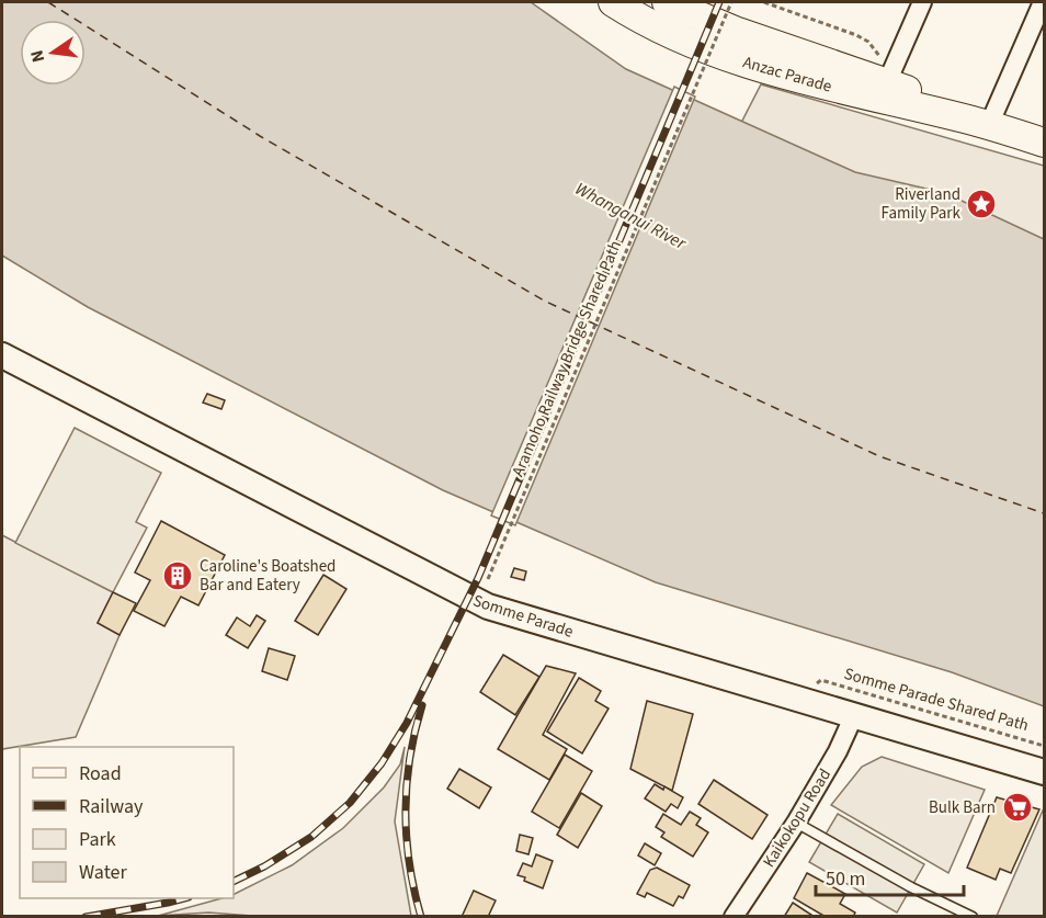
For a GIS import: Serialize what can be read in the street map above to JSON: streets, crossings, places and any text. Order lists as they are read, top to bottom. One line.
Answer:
{"streets":{"main road":["Anzac Parade","Somme Parade"],"street":["Kaikokopu Road"],"path":["Aramoho Railway Bridge Shared Path","Somme Parade Shared Path"]},"crossings":[["Somme Parade","Kaikokopu Road"]],"water":["Whanganui River"],"places":{"place":["Riverland Family Park"],"building":["Caroline's Boatshed Bar and Eatery"],"supermarket":["Bulk Barn"]},"legend":["Road","Railway","Park","Water"],"scale_bar":"50 m","north":"left"}
